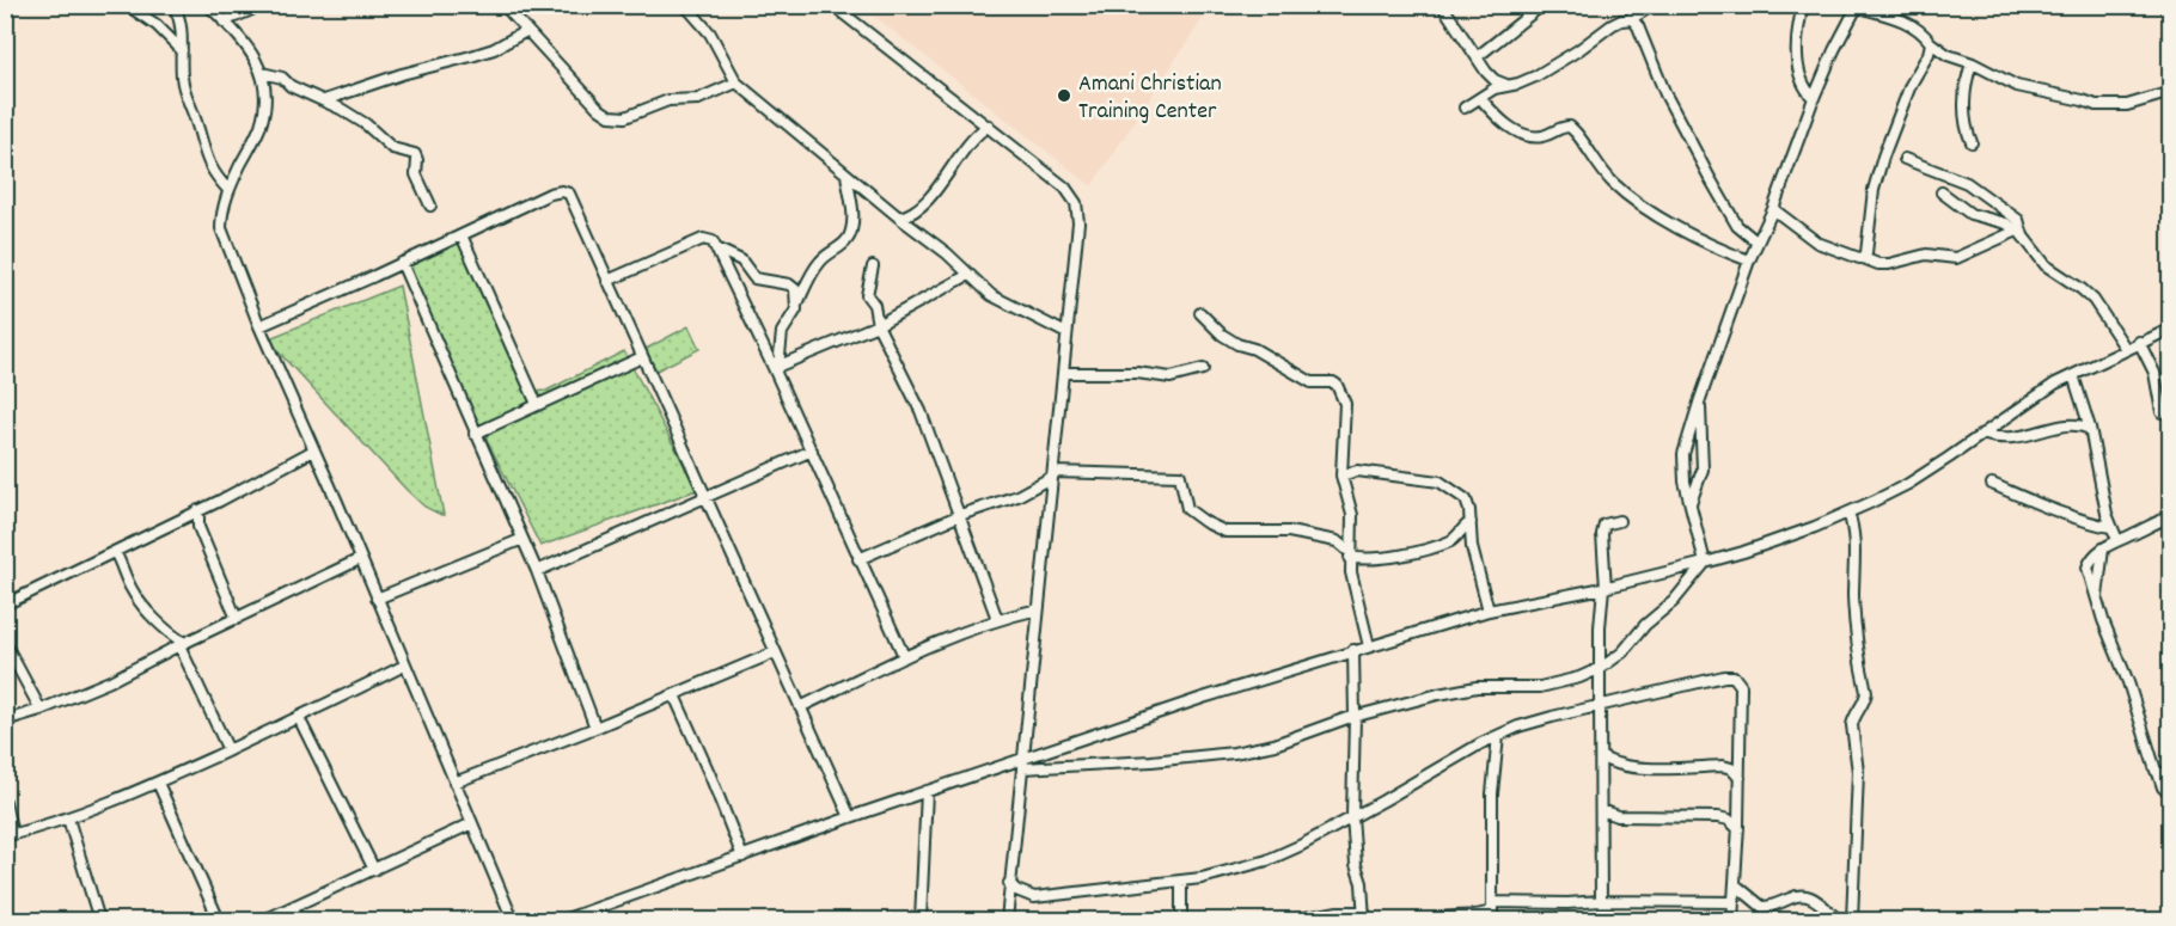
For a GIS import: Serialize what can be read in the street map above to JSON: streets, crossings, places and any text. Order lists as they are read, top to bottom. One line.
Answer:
{"places":["Amani Christian Training Center"]}
